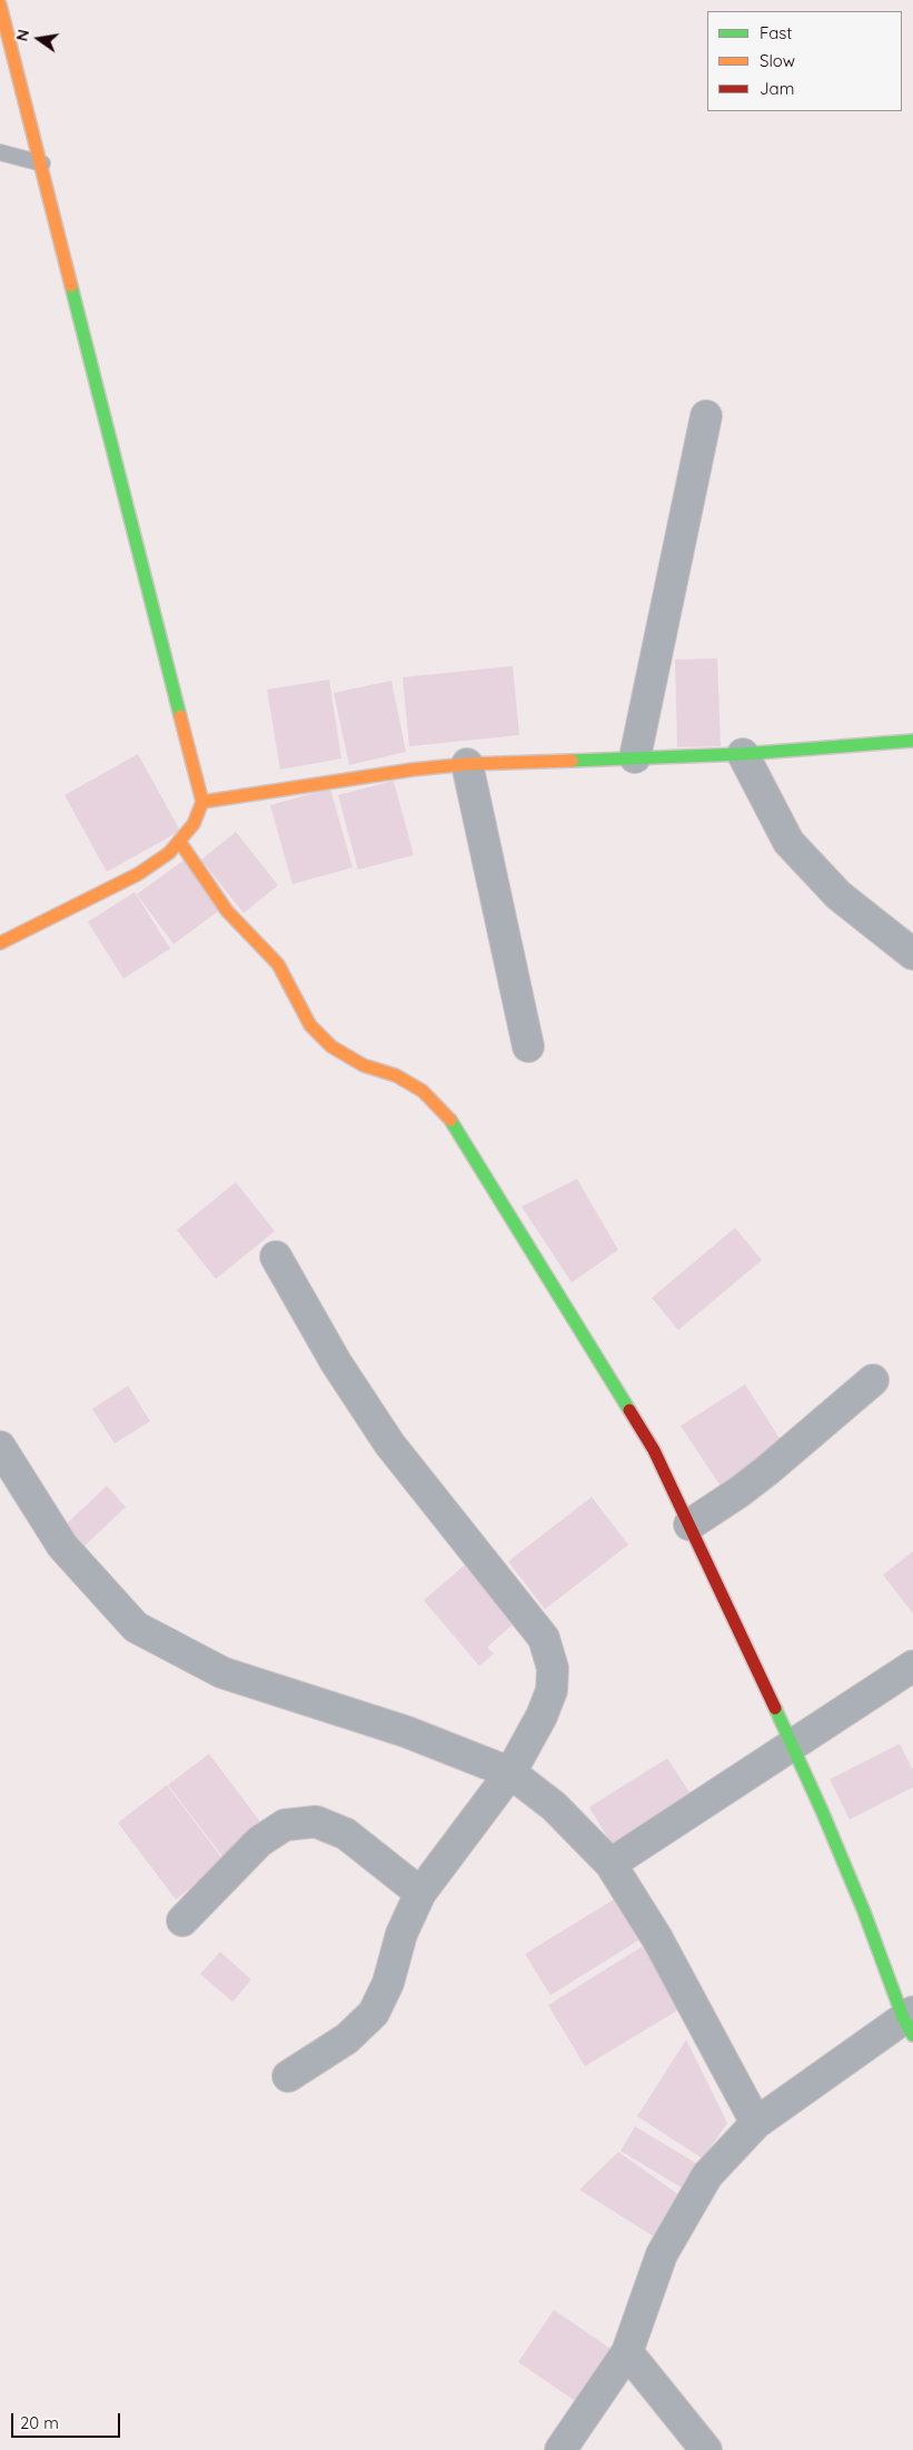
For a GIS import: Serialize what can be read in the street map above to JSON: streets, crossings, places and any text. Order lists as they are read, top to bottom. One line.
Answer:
{"legend":["Fast","Slow","Jam"],"scale_bar":"20 m","north":"left"}
